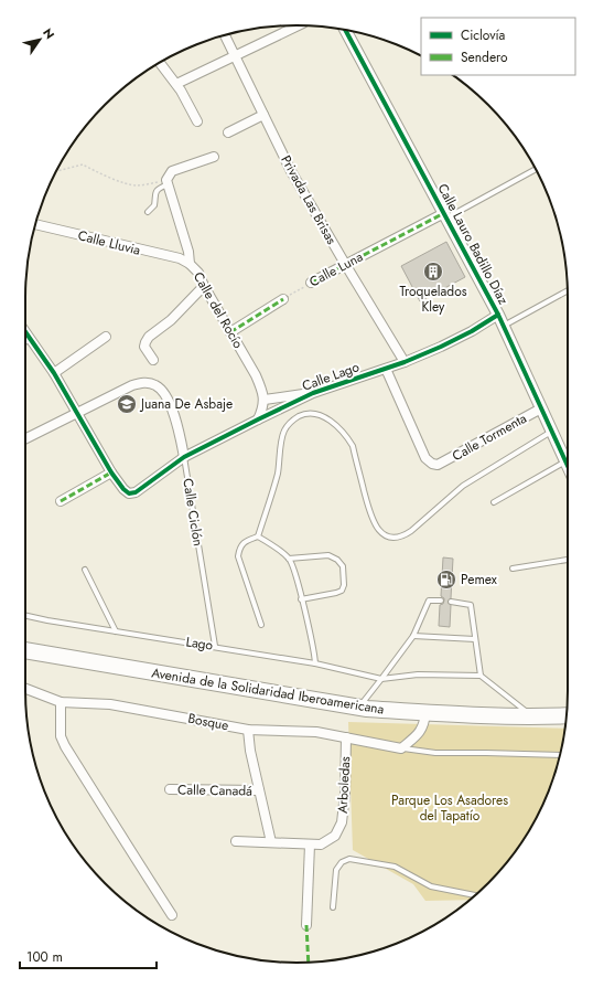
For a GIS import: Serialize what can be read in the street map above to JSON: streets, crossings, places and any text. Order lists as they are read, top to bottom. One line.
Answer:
{"streets":{"highway":["Avenida de la Solidaridad Iberoamericana"],"street":["Privada Las Brisas","Calle Lluvia","Calle Lauro Badillo Díaz","Calle Luna","Calle del Rocío","Calle Lago","Calle Tormenta","Calle Ciclón","Bosque","Arboledas","Calle Canadá"],"lane":["Lago"]},"crossings":[["Privada Las Brisas","Calle Luna"],["Privada Las Brisas","Calle Lago"],["Calle Lluvia","Calle del Rocío"],["Calle Lauro Badillo Díaz","Calle Luna"],["Calle Lauro Badillo Díaz","Calle Lago"],["Calle Lauro Badillo Díaz","Calle Tormenta"],["Calle Lago","Calle Tormenta"],["Calle Lago","Calle Ciclón"],["Calle Ciclón","Lago"],["Bosque","Arboledas"]],"parks":["Parque Los Asadores del Tapatío"],"places":{"building":["Troquelados Kley"],"school or university":["Juana De Asbaje"],"fuel station":["Pemex"]},"legend":["Ciclovía","Sendero"],"scale_bar":"100 m","north":"top right"}
